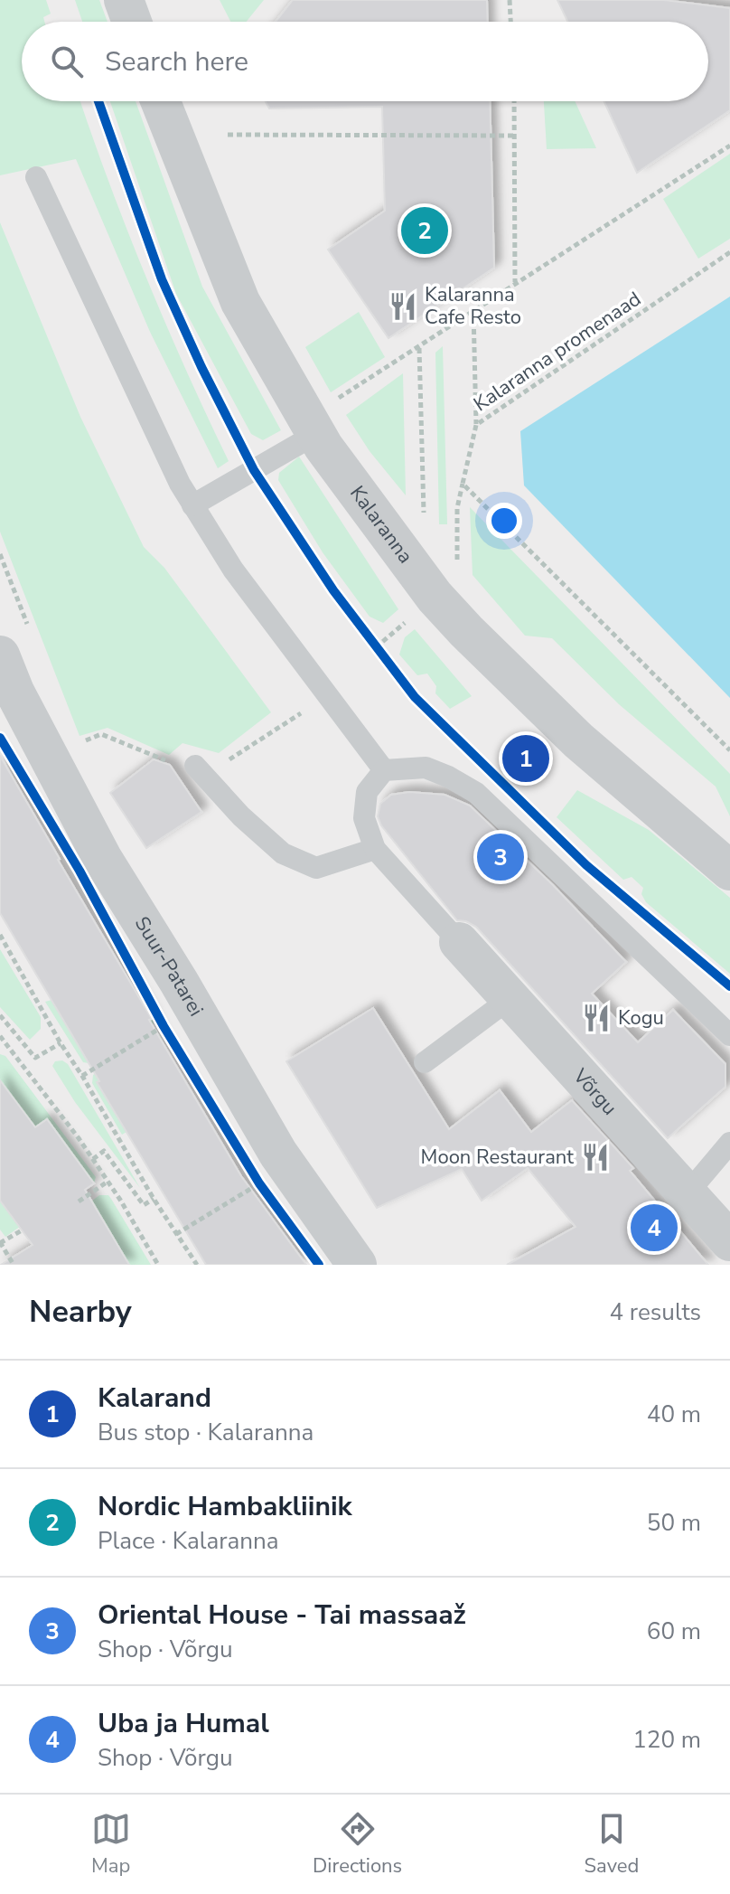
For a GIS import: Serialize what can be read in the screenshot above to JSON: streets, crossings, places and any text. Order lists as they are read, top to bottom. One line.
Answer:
{"streets":{"street":["Kalaranna","Suur-Patarei","Võrgu"],"path":["Kalaranna promenaad"]},"places":{"restaurant":["Kalaranna Cafe Resto","Kogu","Moon Restaurant"]},"page":{"search":"Search here","pins":["2","1","3","4"],"heading":["Nearby","4 results"],"list":[{"mark":"1","name":"Kalarand","note":"Bus stop · Kalaranna","value":"40 m"},{"mark":"2","name":"Nordic Hambakliinik","note":"Place · Kalaranna","value":"50 m"},{"mark":"3","name":"Oriental House - Tai massaaž","note":"Shop · Võrgu","value":"60 m"},{"mark":"4","name":"Uba ja Humal","note":"Shop · Võrgu","value":"120 m"}],"nav":["Map","Directions","Saved"]}}
